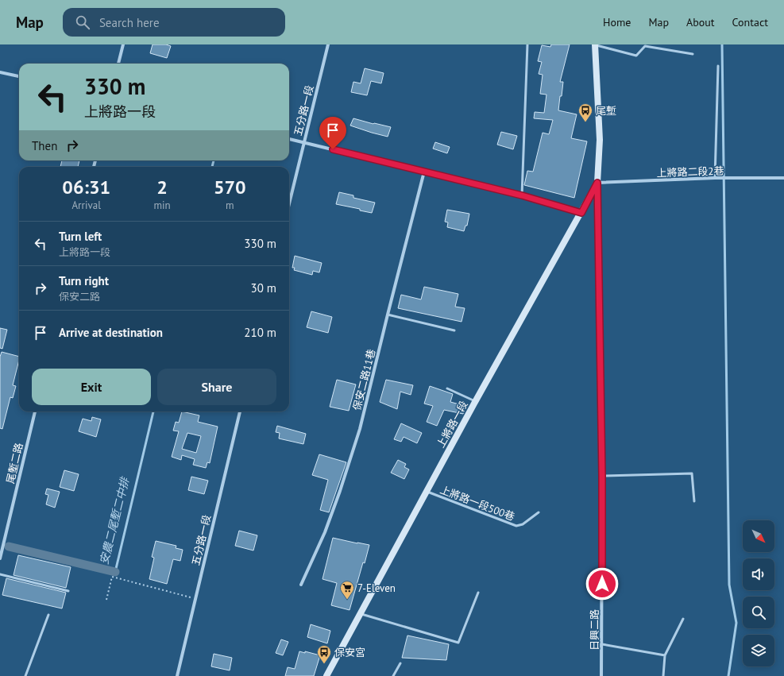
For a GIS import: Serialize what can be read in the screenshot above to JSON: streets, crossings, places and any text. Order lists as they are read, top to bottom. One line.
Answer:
{"streets":{"main road":["上將路一段"],"street":["五分路一段","上將路二段2巷","保安二路11巷","尾塹二路","日興二路"],"lane":["上將路一段500巷"]},"crossings":[["上將路二段2巷","上將路一段"],["上將路二段2巷","日興二路"],["上將路一段","上將路一段500巷"],["上將路一段","日興二路"]],"water":["安農二尾塹二中排"],"places":{"bus stop":["尾塹","保安宮"],"supermarket":["7-Eleven"]},"north":"bottom right","page":{"header":"Map","search":"Search here","nav":["Home","Map","About","Contact"],"turn":["330 m","上將路一段"],"then":"Then","eta":["06:31","Arrival","2","min","570","m"],"list":[{"name":"Turn left","note":"上將路一段","value":"330 m"},{"name":"Turn right","note":"保安二路","value":"30 m"},{"name":"Arrive at destination","value":"210 m"}],"buttons":["Exit","Share"]}}
